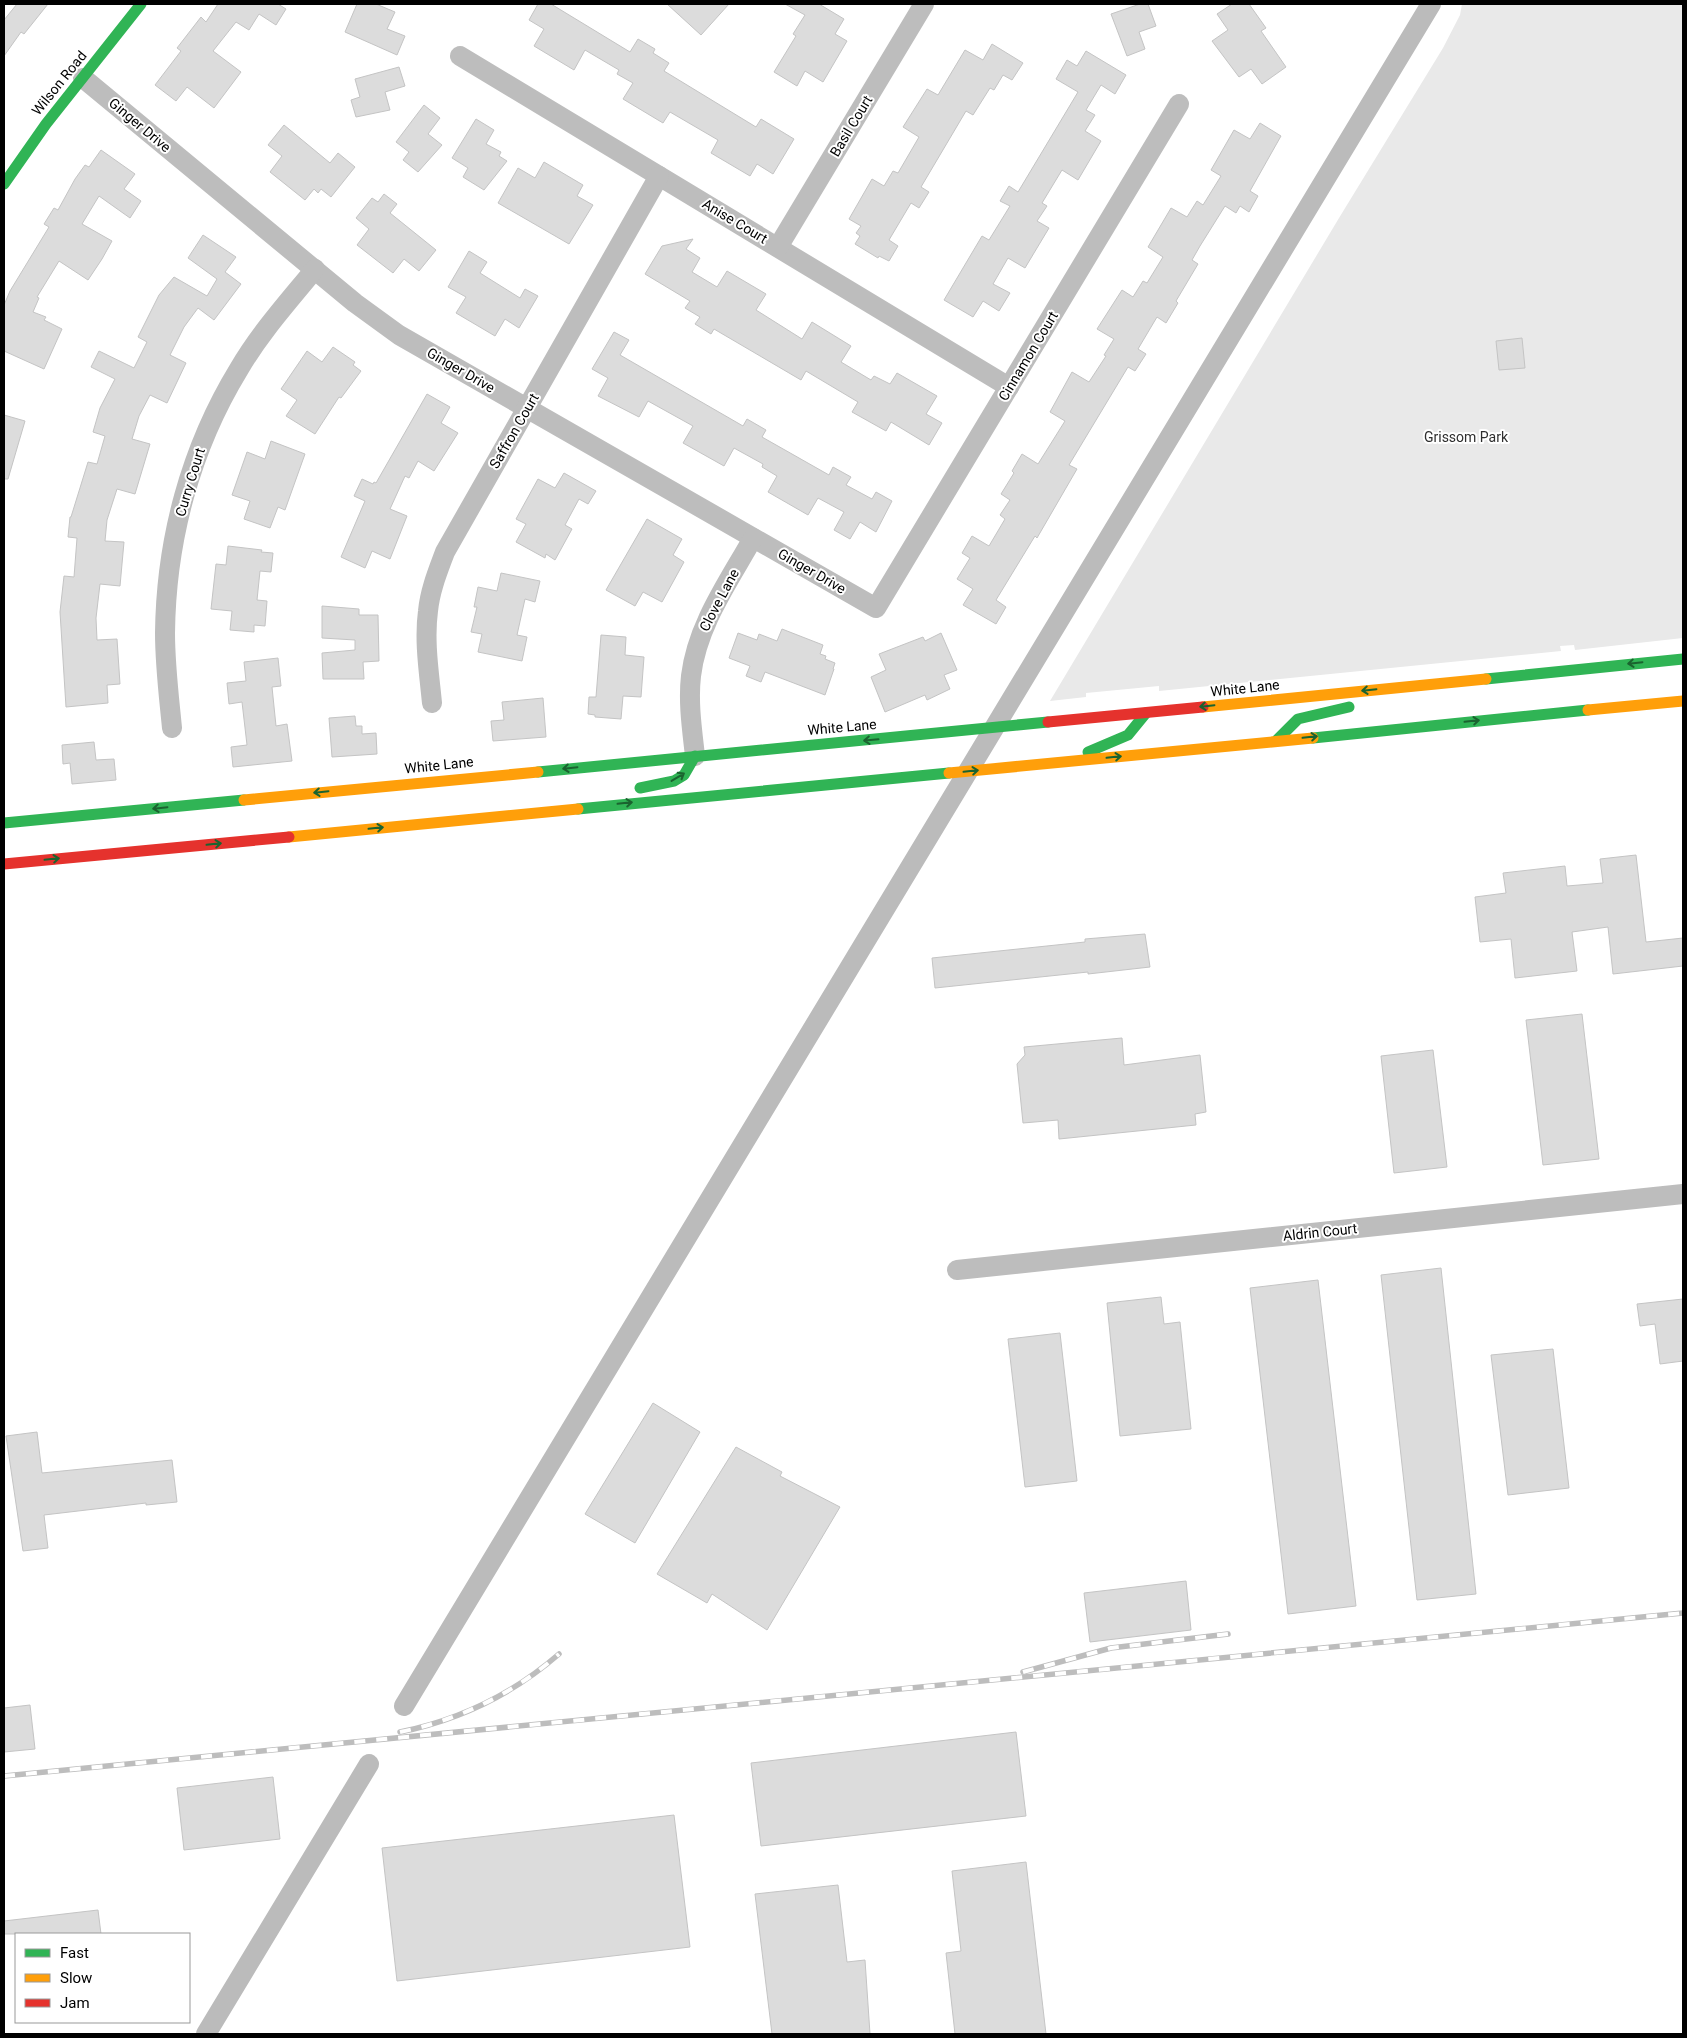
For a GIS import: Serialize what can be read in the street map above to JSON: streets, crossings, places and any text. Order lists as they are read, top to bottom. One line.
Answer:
{"streets":{"main road":["Wilson Road","White Lane"],"street":["Ginger Drive","Basil Court","Anise Court","Cinnamon Court","Saffron Court","Curry Court","Clove Lane","Aldrin Court"]},"crossings":[["Wilson Road","Ginger Drive"],["Ginger Drive","Cinnamon Court"],["Ginger Drive","Saffron Court"],["Ginger Drive","Curry Court"],["Ginger Drive","Clove Lane"],["Basil Court","Anise Court"],["Anise Court","Cinnamon Court"],["Anise Court","Saffron Court"],["Clove Lane","White Lane"]],"parks":["Grissom Park"],"legend":["Fast","Slow","Jam"]}
